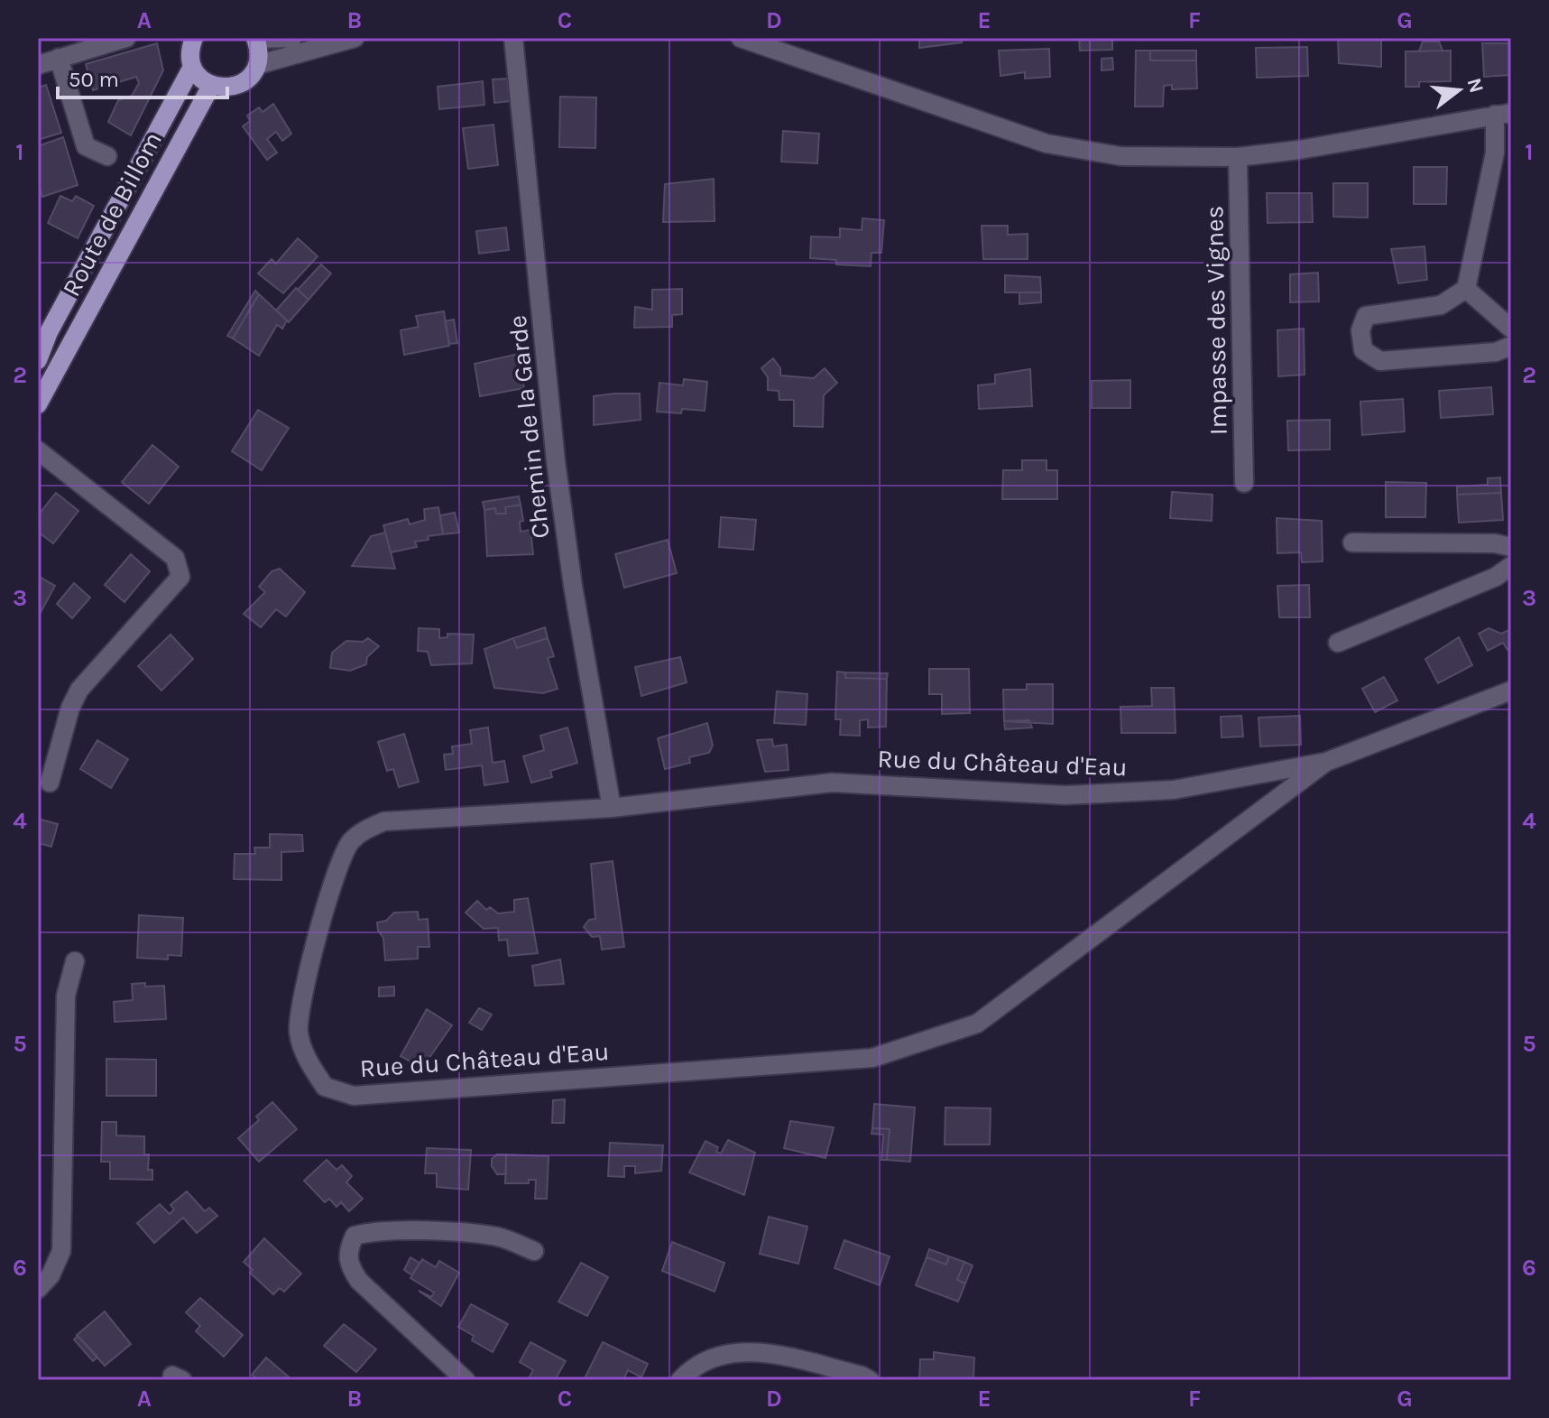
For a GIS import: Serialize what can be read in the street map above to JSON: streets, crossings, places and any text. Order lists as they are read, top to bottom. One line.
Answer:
{"streets":{"main road":["Route de Billom"],"street":["Impasse des Vignes","Chemin de la Garde","Rue du Château d'Eau"]},"crossings":[["Chemin de la Garde","Rue du Château d'Eau"]],"scale_bar":"50 m","north":"right","grid":{"columns":["A","B","C","D","E","F","G"],"rows":["1","2","3","4","5","6"]}}
